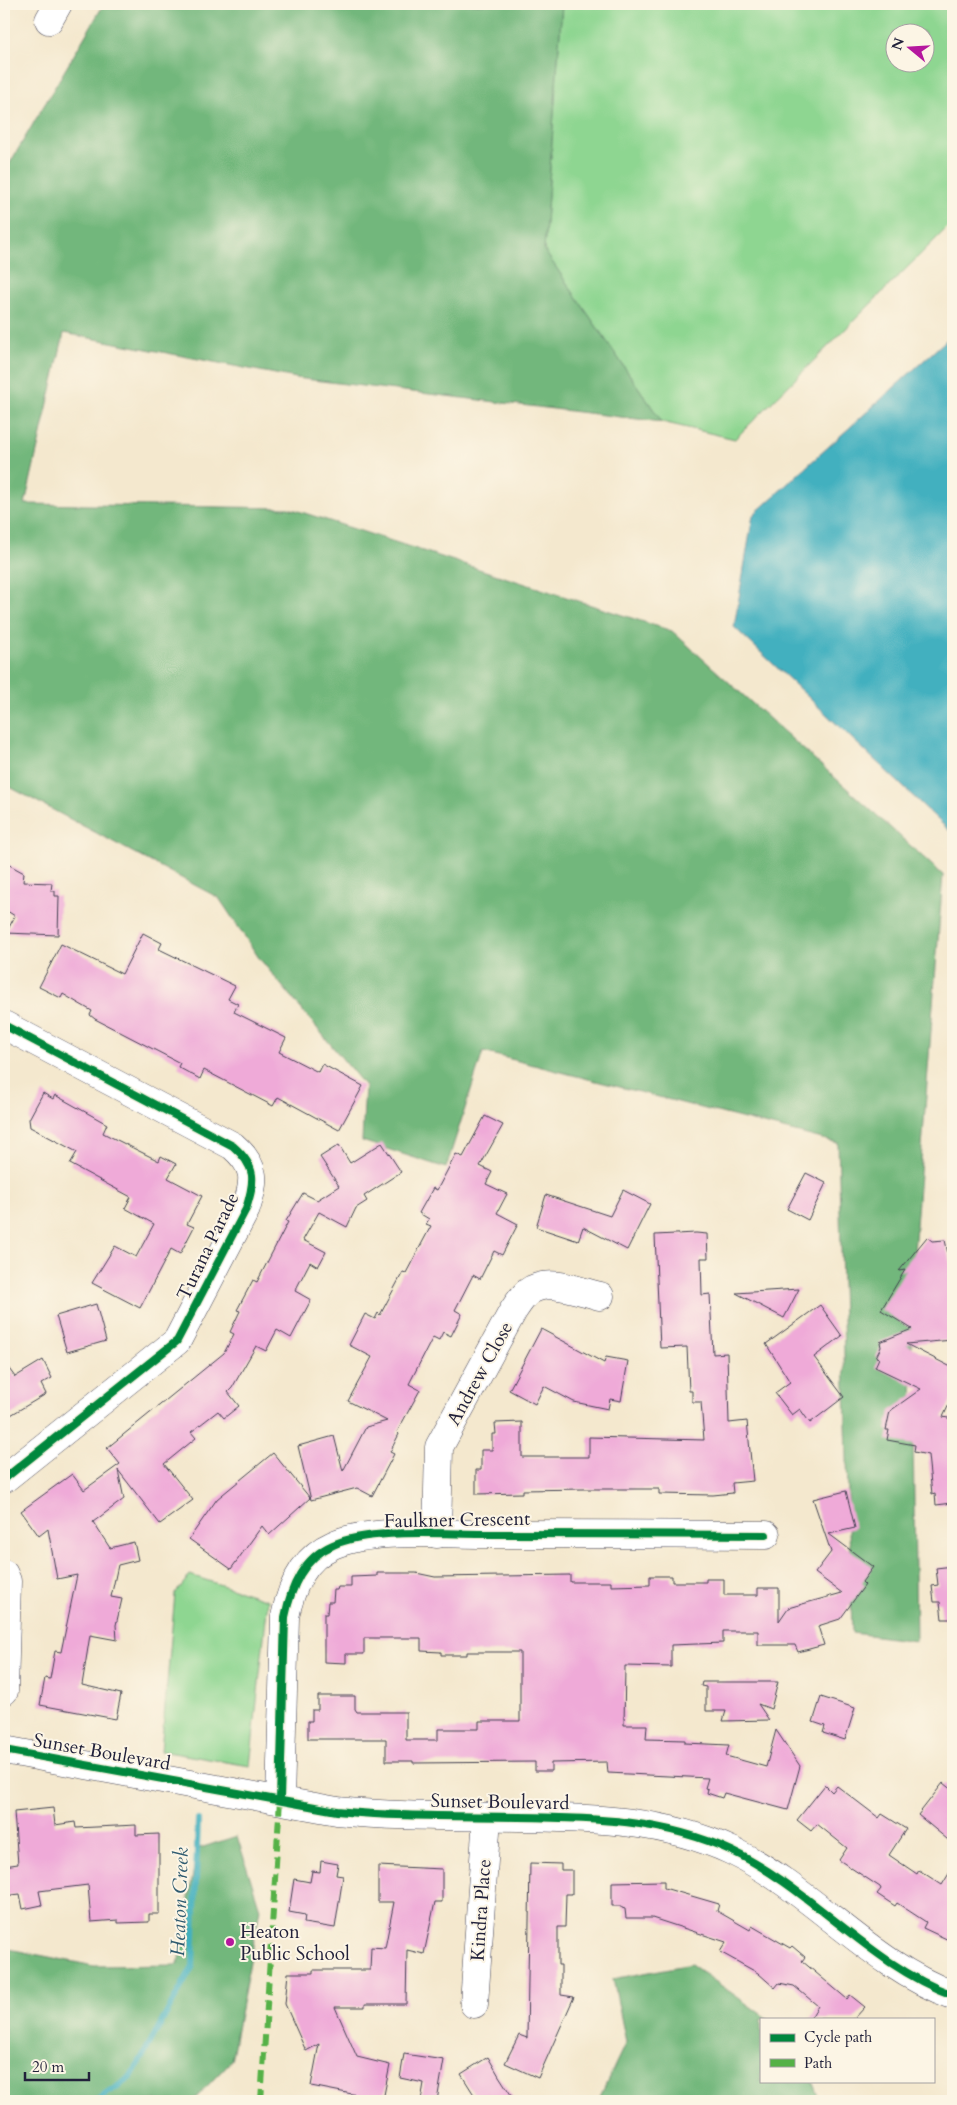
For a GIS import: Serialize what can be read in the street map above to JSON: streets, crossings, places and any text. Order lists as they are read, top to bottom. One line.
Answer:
{"streets":{"street":["Turana Parade","Andrew Close","Faulkner Crescent","Sunset Boulevard","Kindra Place"]},"crossings":[["Andrew Close","Faulkner Crescent"],["Faulkner Crescent","Sunset Boulevard"],["Sunset Boulevard","Kindra Place"]],"water":["Heaton Creek"],"places":["Heaton Public School"],"legend":["Cycle path","Path"],"scale_bar":"20 m","north":"left"}
